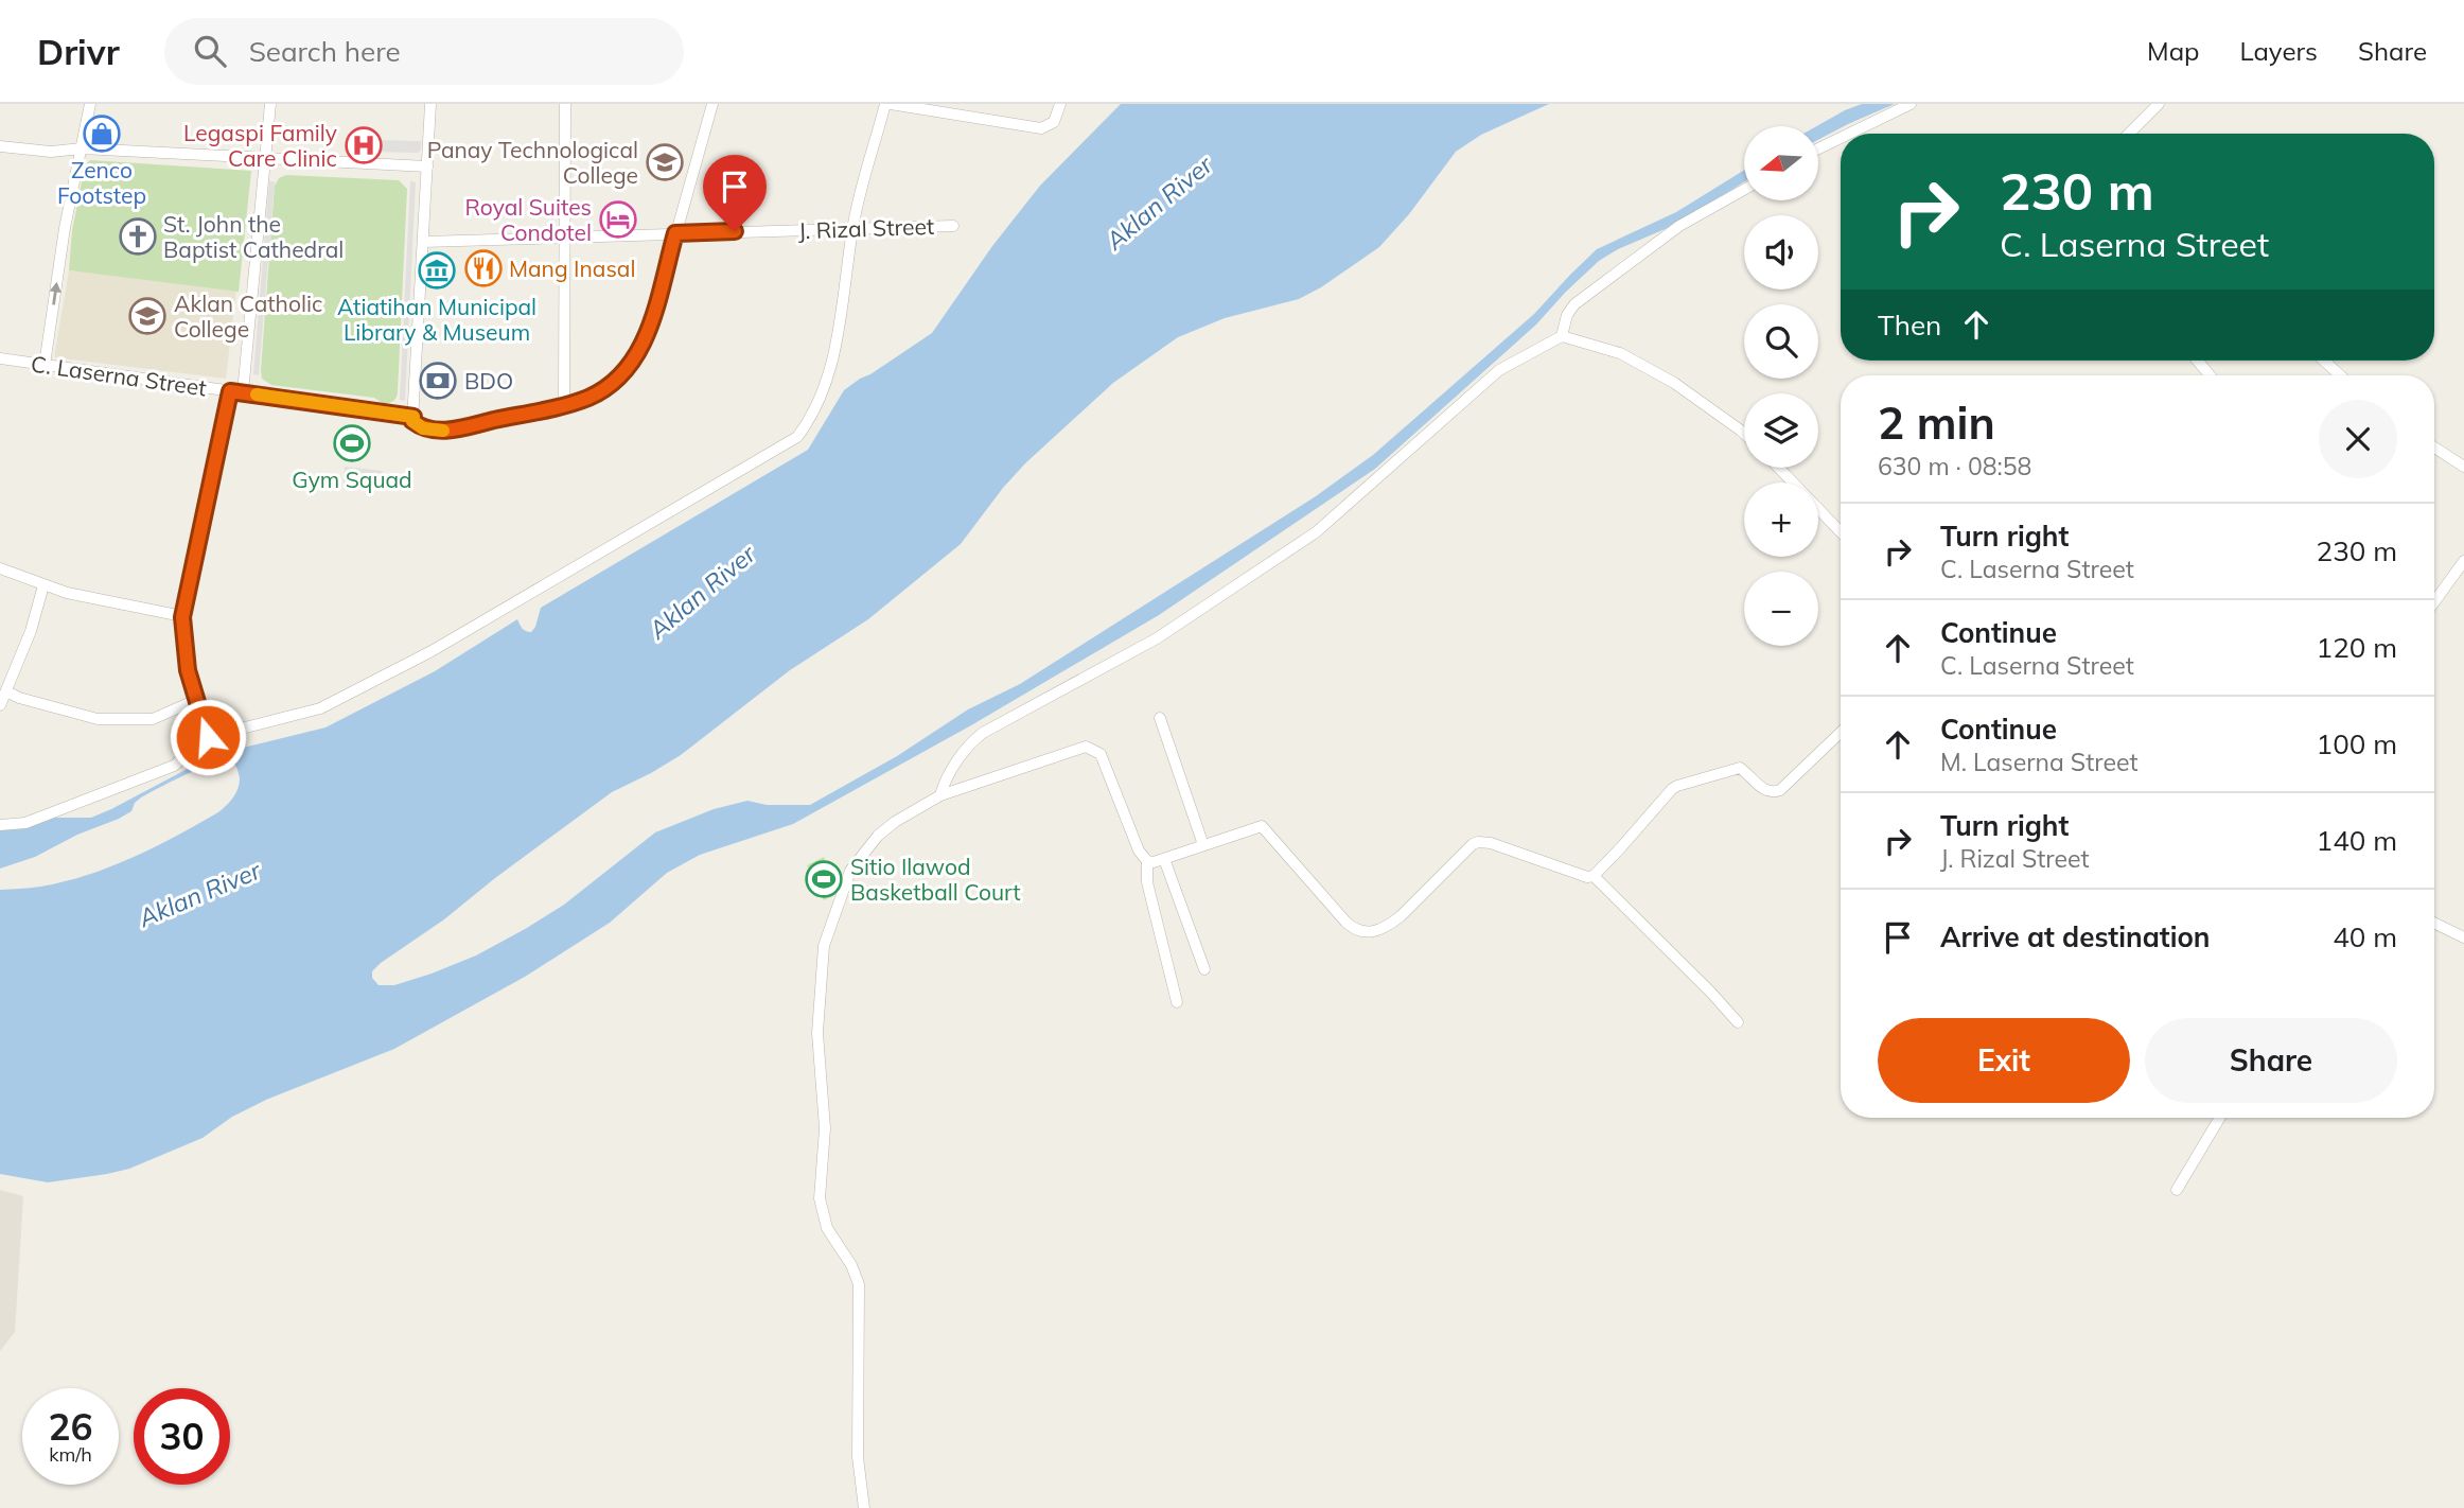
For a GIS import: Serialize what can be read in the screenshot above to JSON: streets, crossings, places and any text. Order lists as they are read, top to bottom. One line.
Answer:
{"streets":{"street":["J. Rizal Street","C. Laserna Street"]},"crossings":[["J. Rizal Street","C. Laserna Street"]],"water":["Aklan River"],"places":{"shop":["Zenco Footstep"],"hospital":["Legaspi Family Care Clinic"],"school or university":["Panay Technological College","Aklan Catholic College"],"hotel":["Royal Suites Condotel"],"church":["St. John the Baptist Cathedral"],"restaurant":["Mang Inasal"],"museum":["Atiatihan Municipal Library & Museum"],"bank":["BDO"],"sports":["Gym Squad","Sitio Ilawod Basketball Court"]},"north":"left","page":{"header":"Drivr","search":"Search here","nav":["Map","Layers","Share"],"map_buttons":["+","−"],"turn":["230 m","C. Laserna Street"],"then":"Then","heading":["2 min","630 m · 08:58"],"list":[{"name":"Turn right","note":"C. Laserna Street","value":"230 m"},{"name":"Continue","note":"C. Laserna Street","value":"120 m"},{"name":"Continue","note":"M. Laserna Street","value":"100 m"},{"name":"Turn right","note":"J. Rizal Street","value":"140 m"},{"name":"Arrive at destination","value":"40 m"}],"buttons":["Exit","Share"],"speed":"26 km/h","limit":"30"}}
